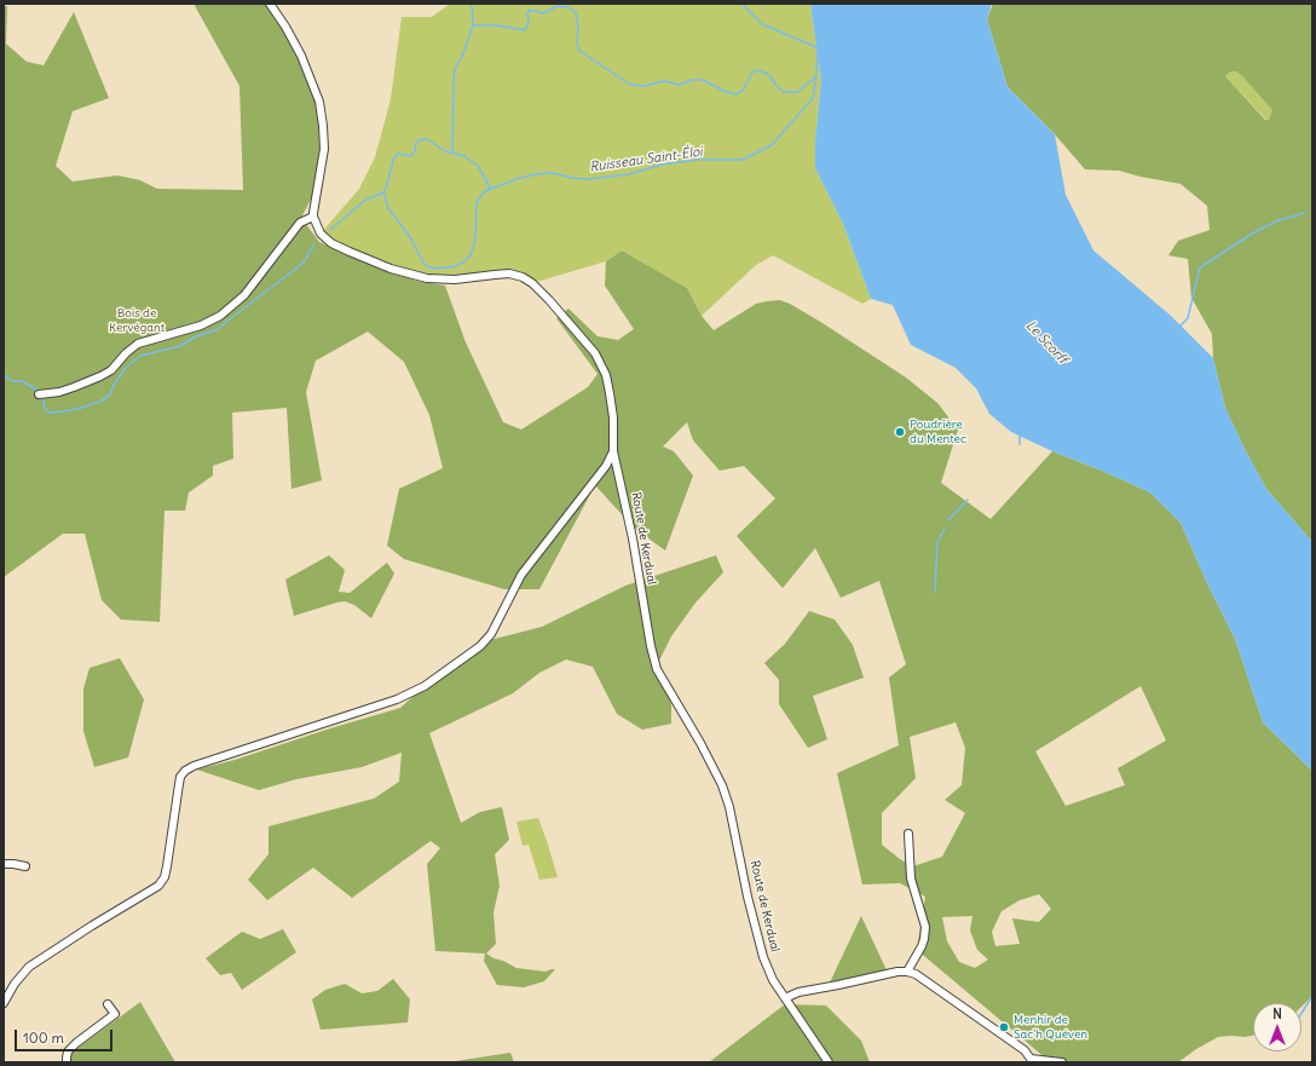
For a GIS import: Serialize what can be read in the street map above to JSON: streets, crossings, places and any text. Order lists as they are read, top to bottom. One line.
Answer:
{"streets":{"street":["Route de Kerdual"]},"water":["Ruisseau Saint-Éloi","Le Scorff"],"parks":["Bois de Kervégant"],"places":["Poudrière du Mentec","Menhir de Sac'h Quéven"],"scale_bar":"100 m","north":"top"}
